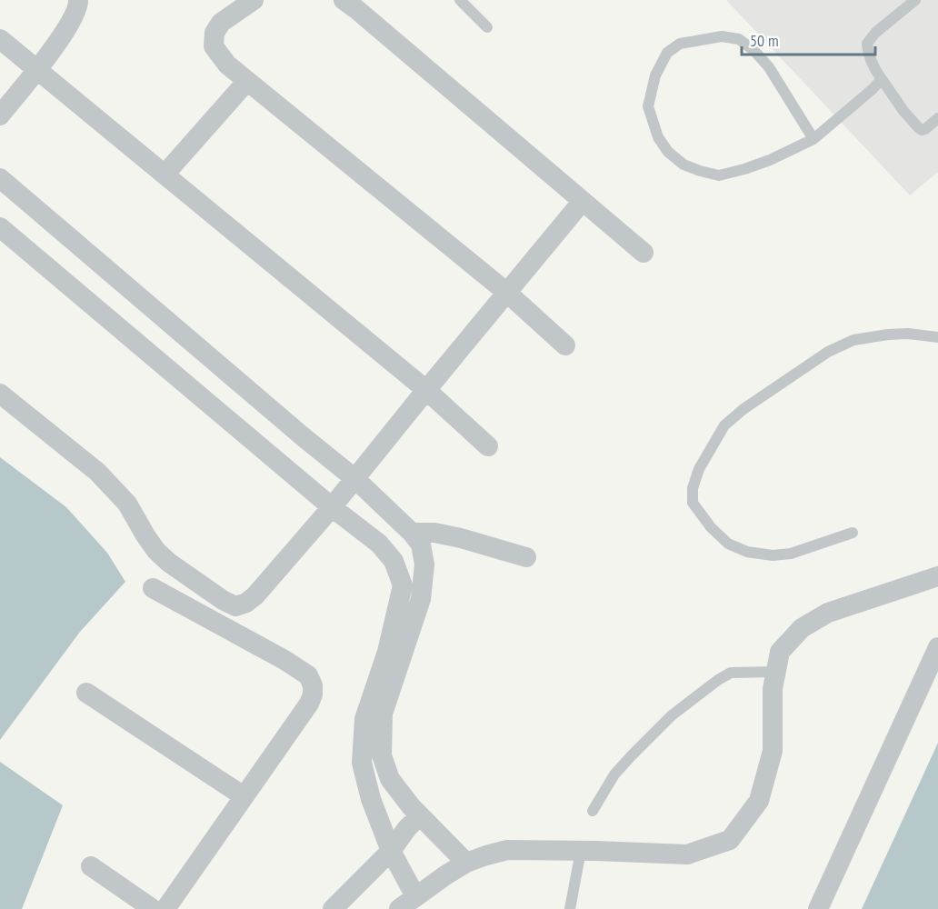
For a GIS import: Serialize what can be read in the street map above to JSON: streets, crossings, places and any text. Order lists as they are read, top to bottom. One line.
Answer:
{"scale_bar":"50 m"}
